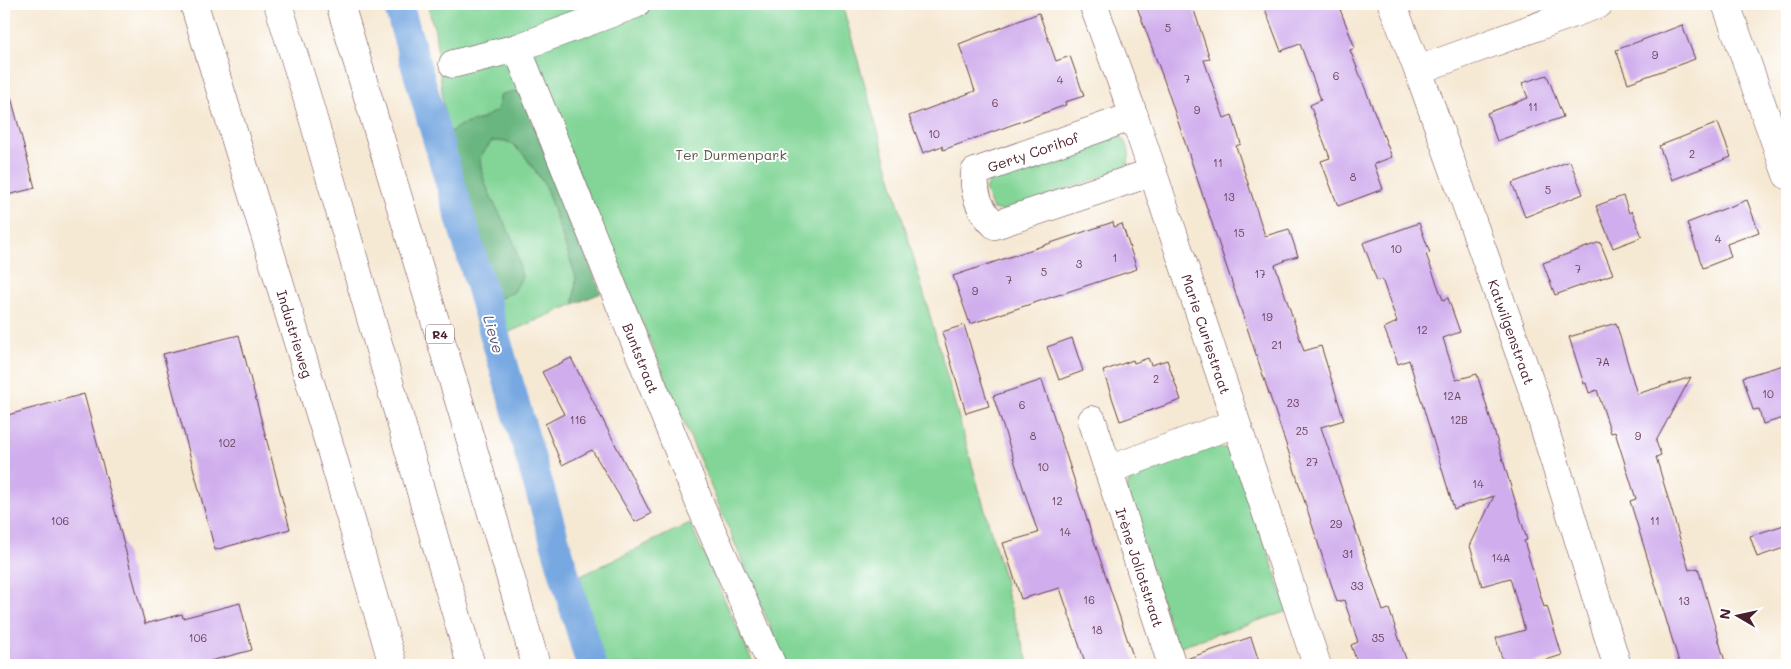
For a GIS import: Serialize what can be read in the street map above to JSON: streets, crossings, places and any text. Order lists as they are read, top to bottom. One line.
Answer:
{"streets":{"main road":["Gerty Corihof","Katwilgenstraat","Industrieweg","R4","Marie Curiestraat","Buntstraat","Irène Joliotstraat"]},"crossings":[["Gerty Corihof","Marie Curiestraat"]],"water":["Lieve"],"parks":["Ter Durmenpark"],"house_numbers":["5","9","6","7","4","6","11","9","10","2","11","8","5","13","15","4","10","1","3","7","5","17","7","9","19","12","21","7A","2","10","12A","23","6","116","12B","25","8","9","102","27","10","14","12","106","11","29","14","31","14A","33","16","13","18","106","35"],"north":"left"}
